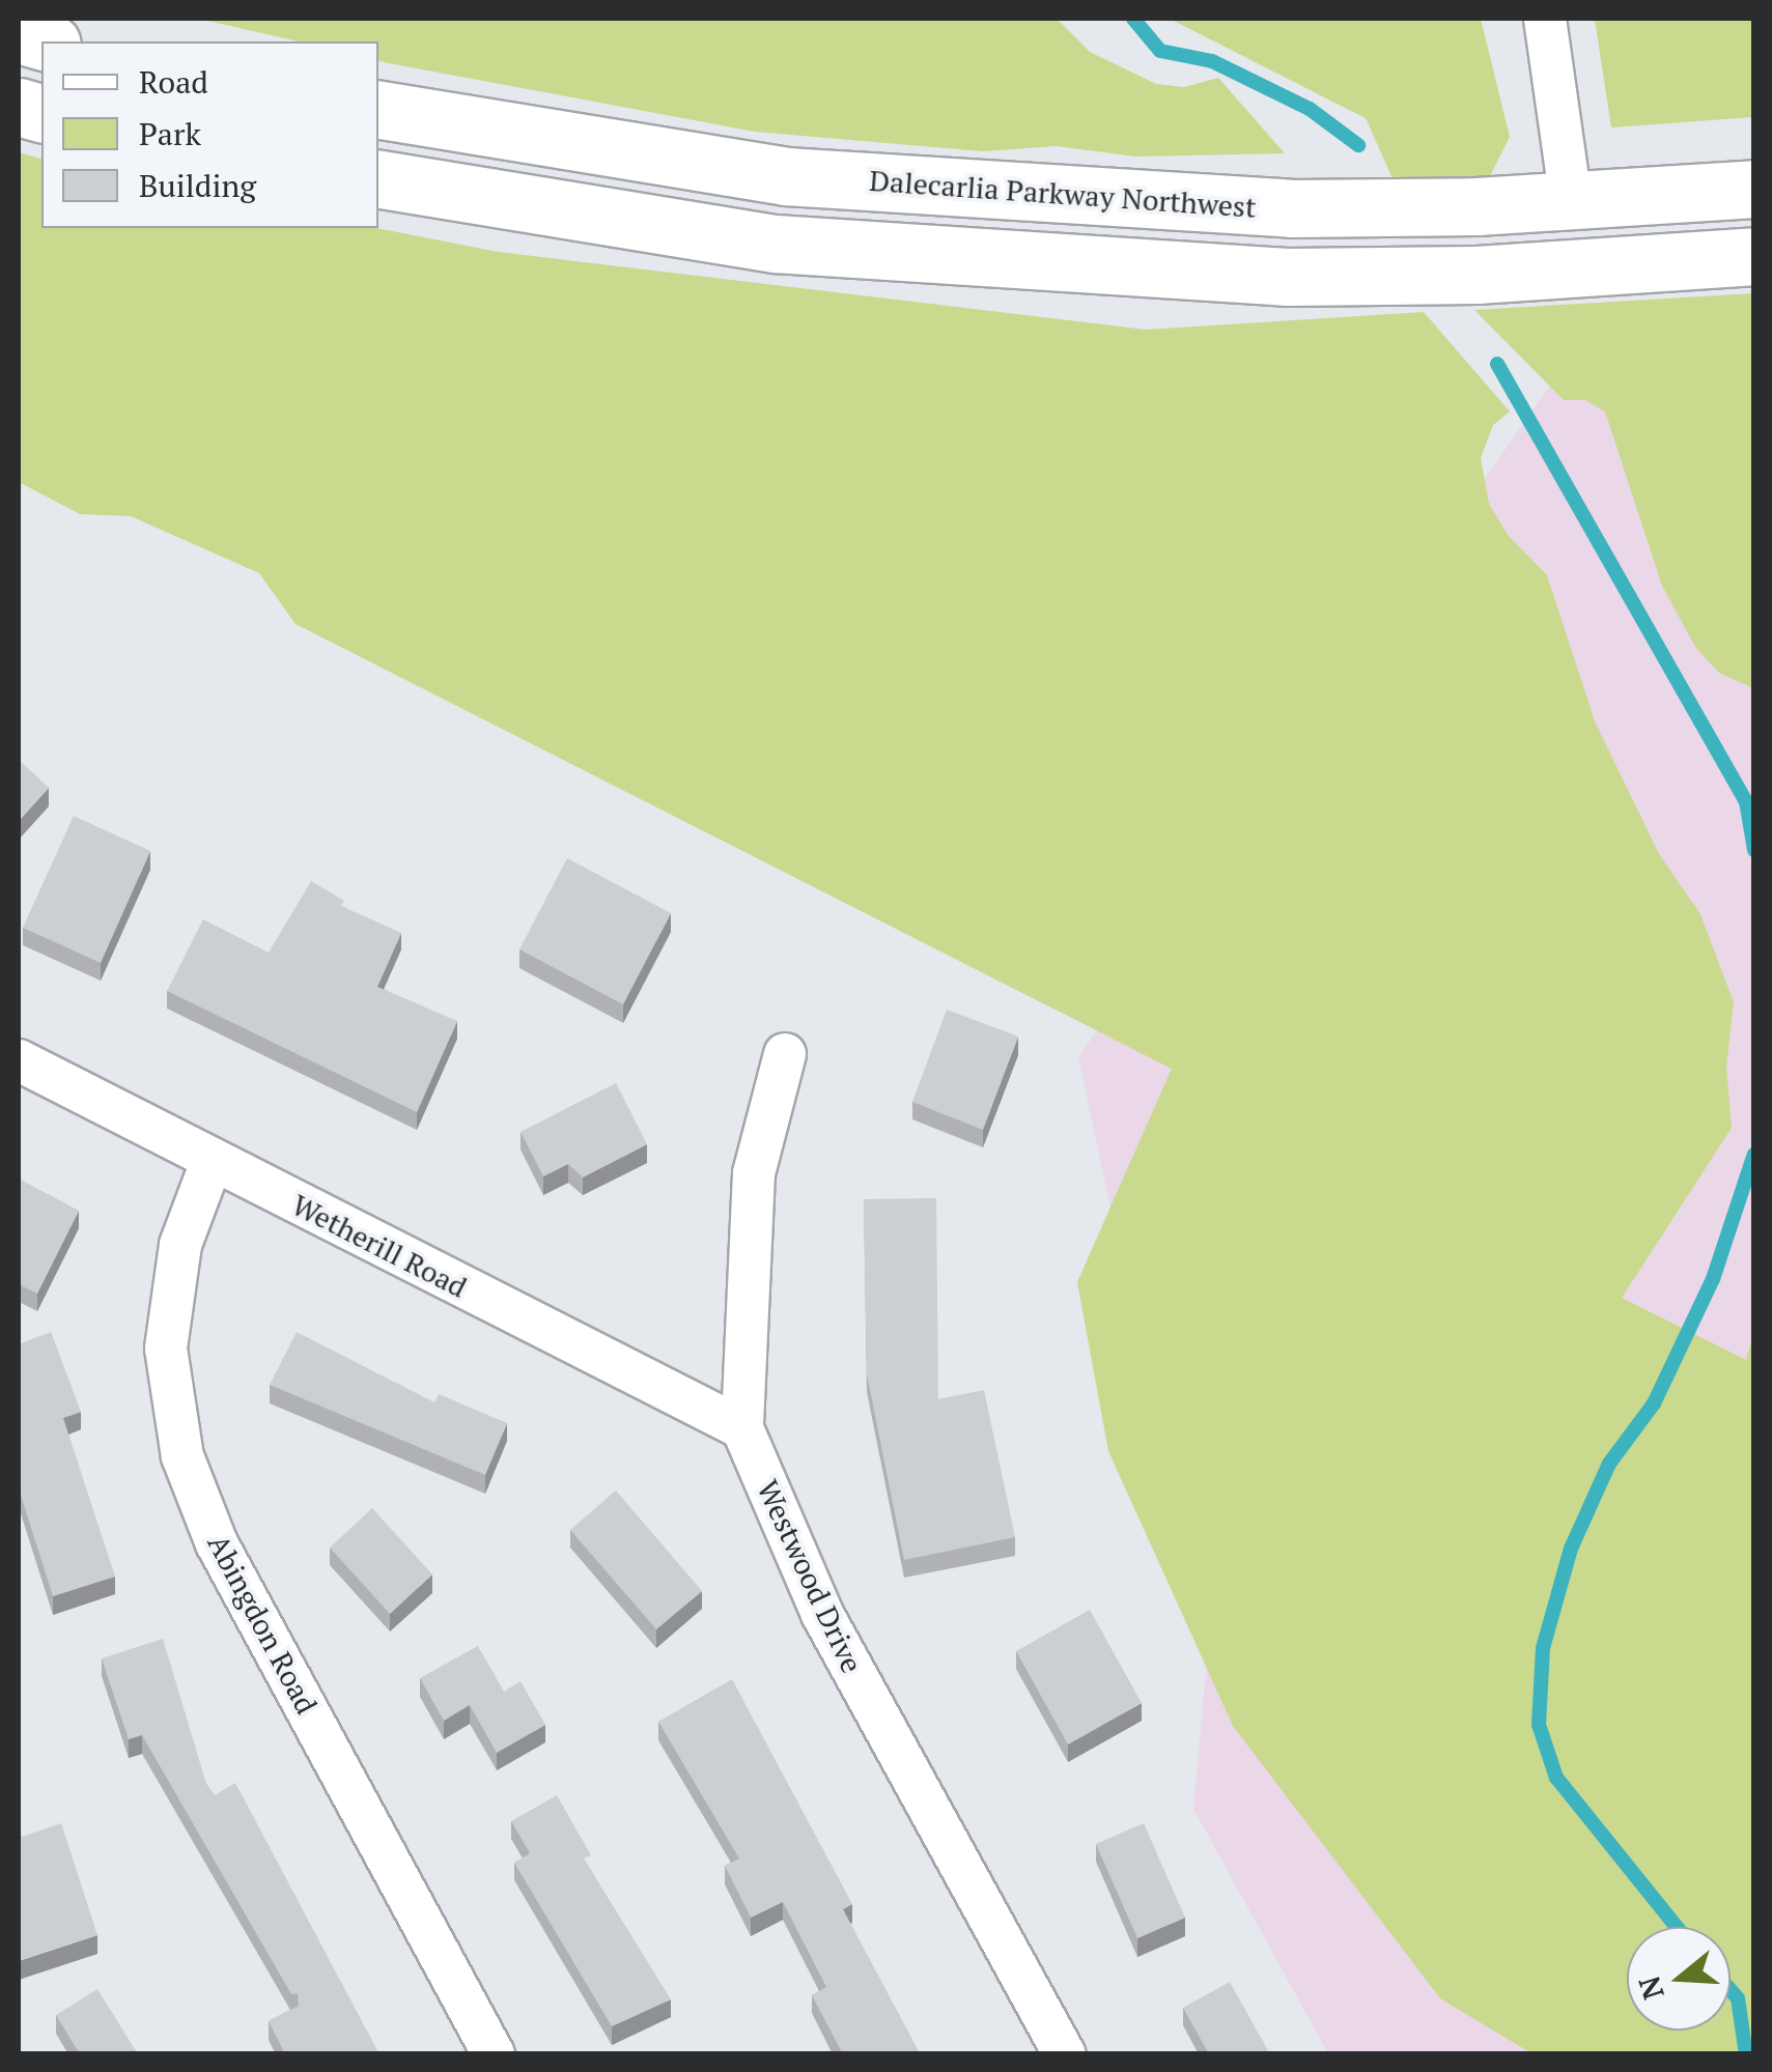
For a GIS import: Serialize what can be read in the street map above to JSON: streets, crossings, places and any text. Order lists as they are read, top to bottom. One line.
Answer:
{"streets":{"main road":["Dalecarlia Parkway Northwest"],"street":["Wetherill Road","Westwood Drive","Abingdon Road"]},"crossings":[["Wetherill Road","Westwood Drive"],["Wetherill Road","Abingdon Road"]],"legend":["Road","Park","Building"],"north":"left"}
